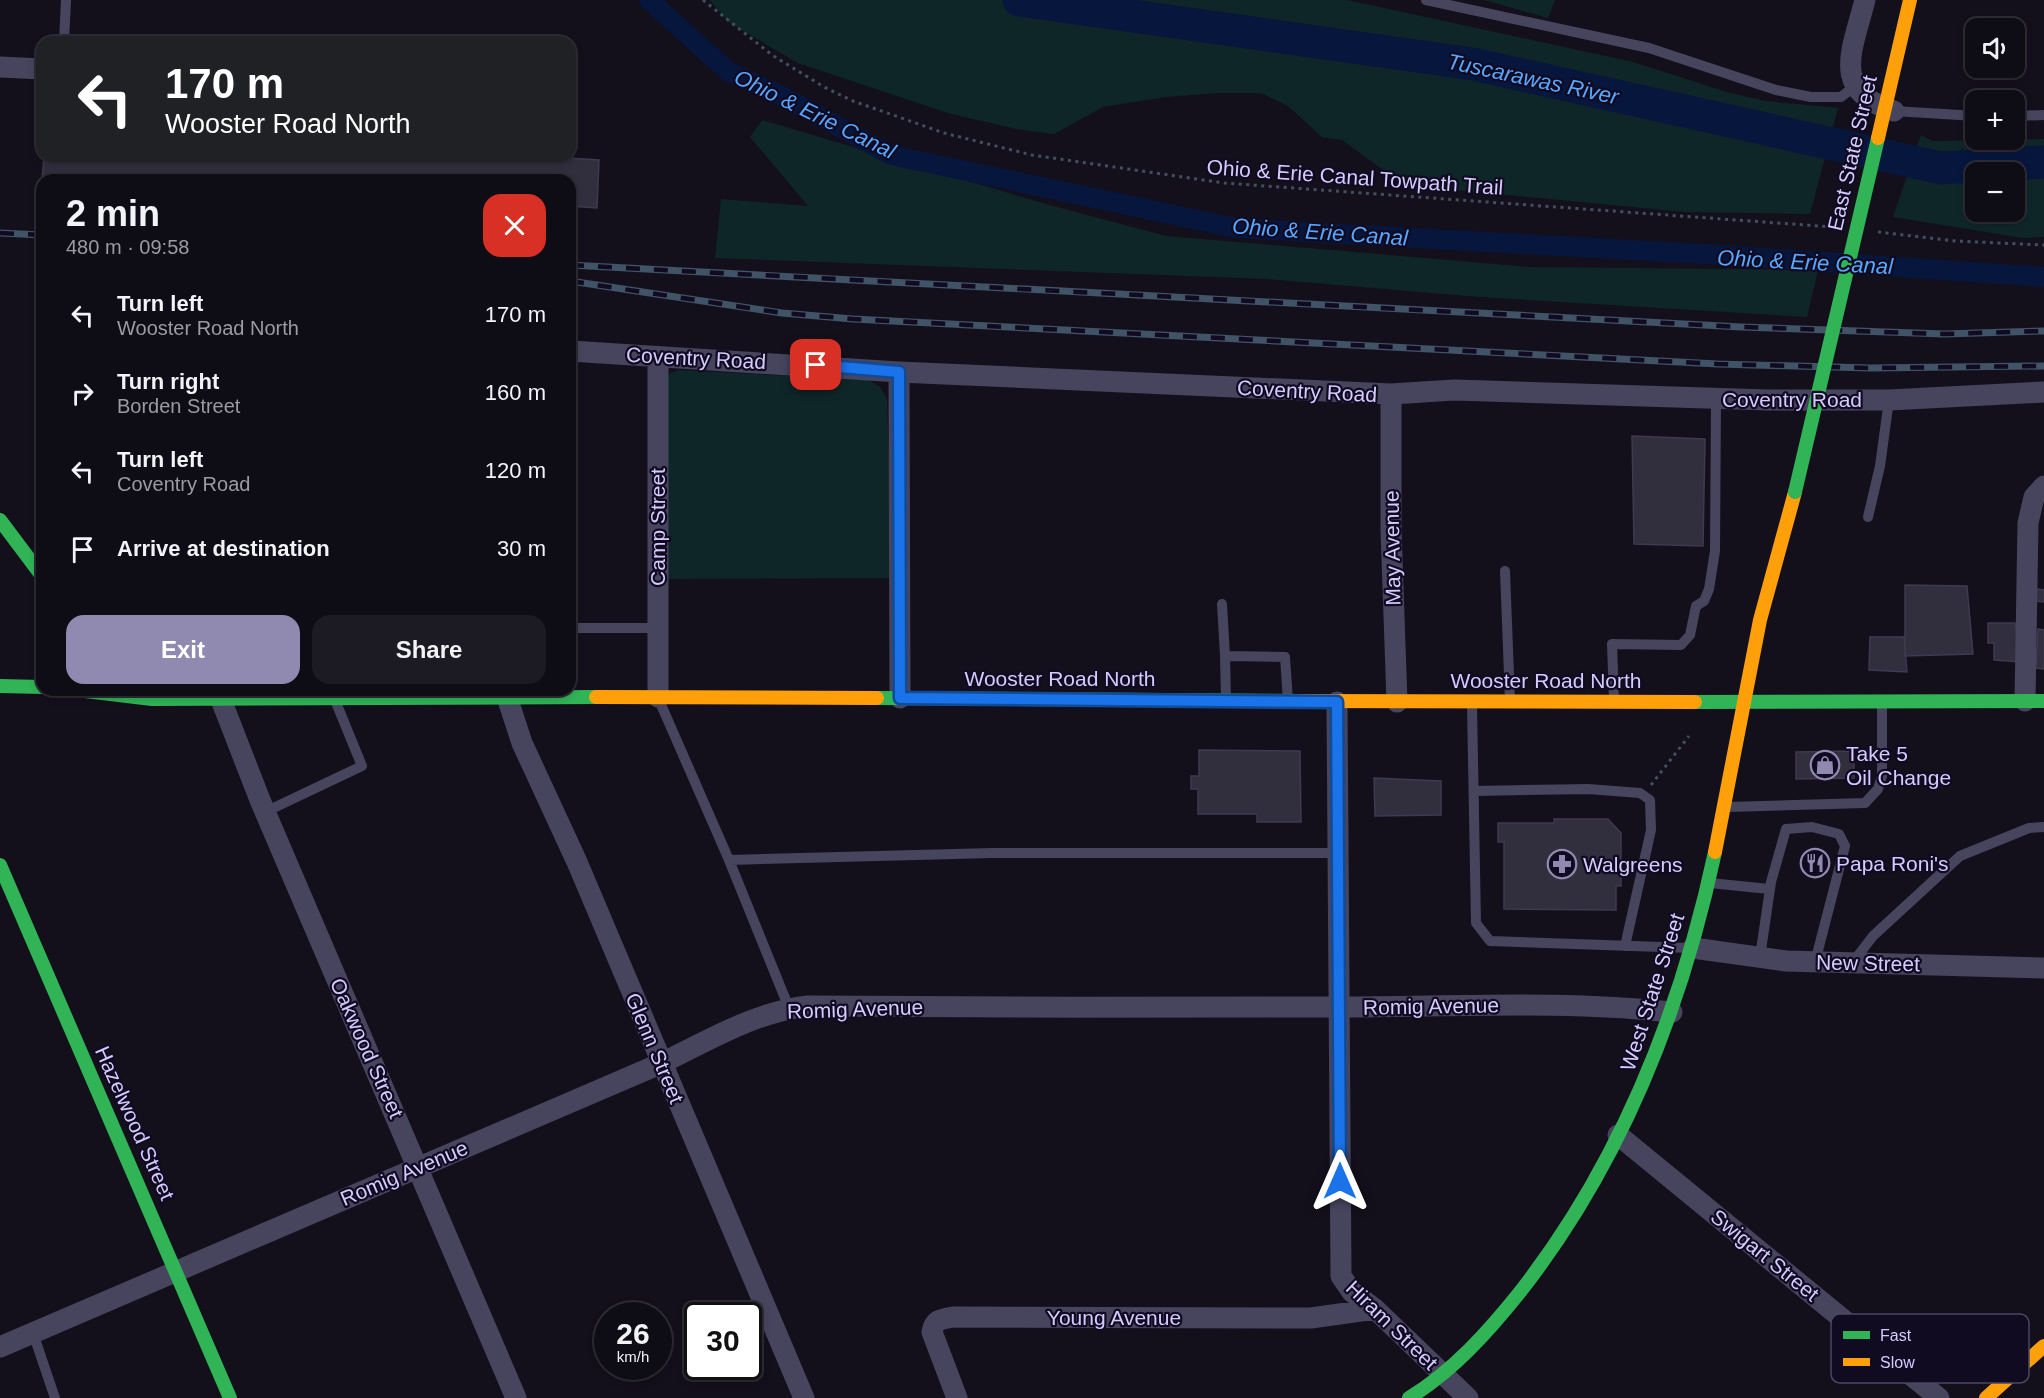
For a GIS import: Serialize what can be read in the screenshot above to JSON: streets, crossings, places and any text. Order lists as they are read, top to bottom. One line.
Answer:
{"streets":{"main road":["East State Street","Wooster Road North","West State Street","Hazelwood Street"],"street":["Coventry Road","Camp Street","May Avenue","New Street","Romig Avenue","Oakwood Street","Glenn Street","Swigart Street","Young Avenue","Hiram Street"],"path":["Ohio & Erie Canal Towpath Trail"]},"crossings":[["East State Street","West State Street"],["Coventry Road","Camp Street"],["Coventry Road","May Avenue"],["Camp Street","Wooster Road North"],["May Avenue","Wooster Road North"],["Wooster Road North","West State Street"],["Wooster Road North","Oakwood Street"],["Wooster Road North","Glenn Street"],["Wooster Road North","Hiram Street"],["New Street","West State Street"],["West State Street","Romig Avenue"],["West State Street","Swigart Street"],["West State Street","Hiram Street"],["Romig Avenue","Oakwood Street"],["Romig Avenue","Glenn Street"],["Romig Avenue","Hazelwood Street"],["Romig Avenue","Hiram Street"],["Young Avenue","Hiram Street"]],"water":["Tuscarawas River","Ohio & Erie Canal"],"places":{"shop":["Take 5 Oil Change"],"restaurant":["Papa Roni's"],"pharmacy":["Walgreens"]},"legend":["Fast","Slow"],"page":{"map_buttons":["+","−"],"turn":["170 m","Wooster Road North"],"heading":["2 min","480 m · 09:58"],"list":[{"name":"Turn left","note":"Wooster Road North","value":"170 m"},{"name":"Turn right","note":"Borden Street","value":"160 m"},{"name":"Turn left","note":"Coventry Road","value":"120 m"},{"name":"Arrive at destination","value":"30 m"}],"buttons":["Exit","Share"],"speed":"26 km/h","limit":"30"}}
